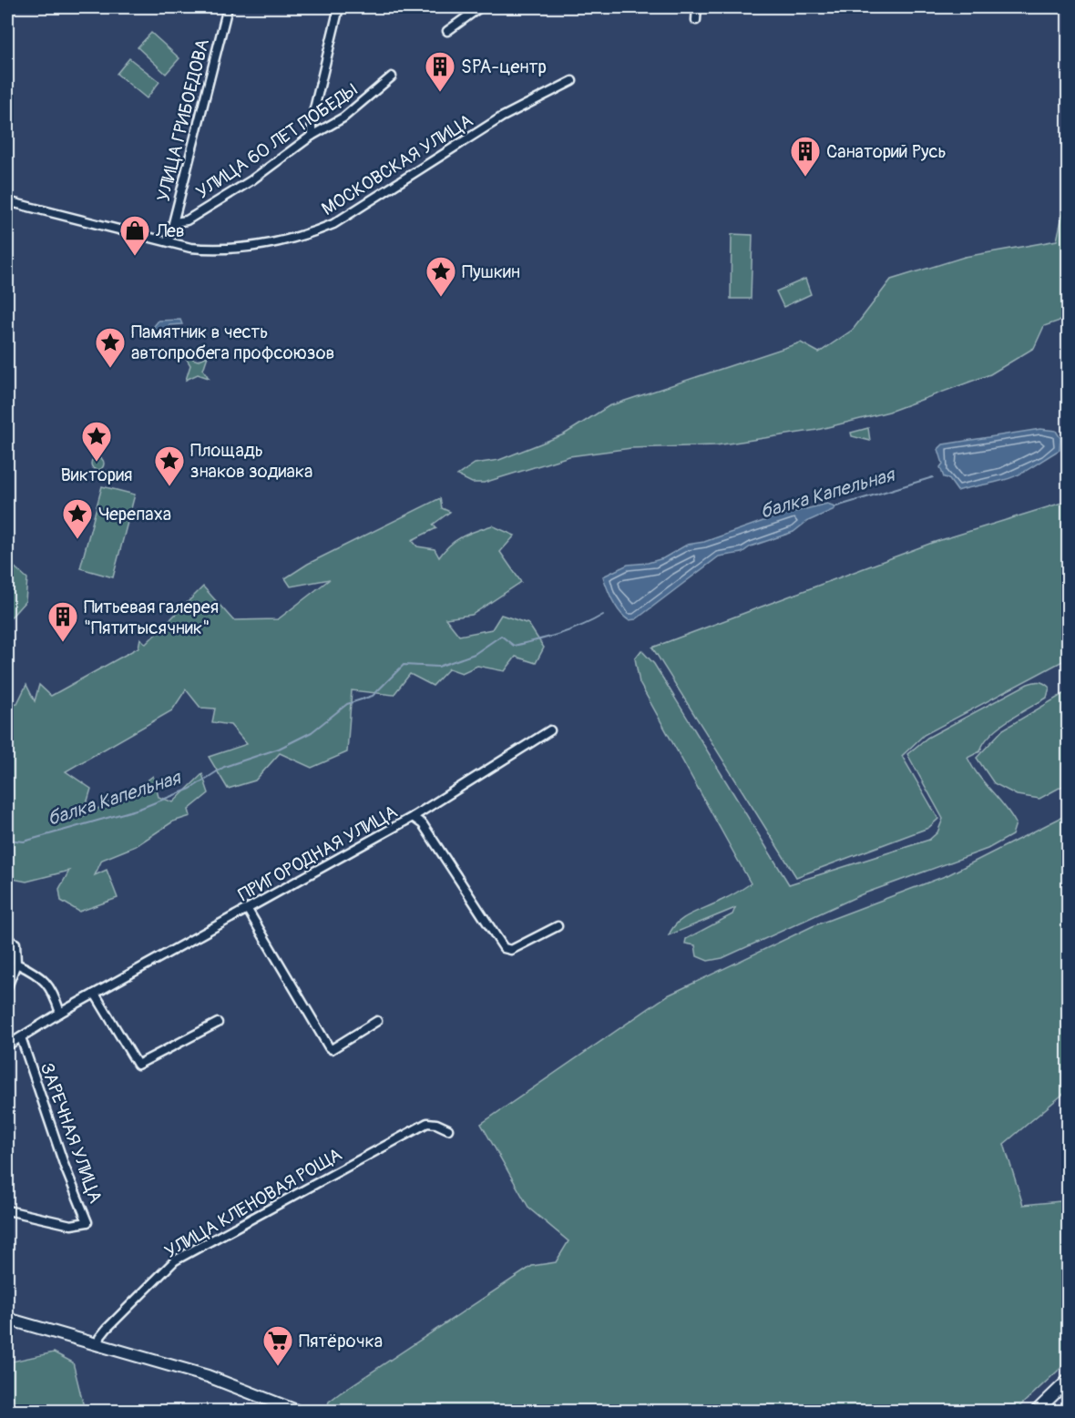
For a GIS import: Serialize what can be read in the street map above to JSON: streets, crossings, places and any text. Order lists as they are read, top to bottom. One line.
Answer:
{"streets":{"street":["УЛИЦА ГРИБОЕДОВА","УЛИЦА 60 ЛЕТ ПОБЕДЫ","МОСКОВСКАЯ УЛИЦА","ПРИГОРОДНАЯ УЛИЦА","ЗАРЕЧНАЯ УЛИЦА","УЛИЦА КЛЕНОВАЯ РОЩА"]},"crossings":[["УЛИЦА ГРИБОЕДОВА","УЛИЦА 60 ЛЕТ ПОБЕДЫ"],["УЛИЦА ГРИБОЕДОВА","МОСКОВСКАЯ УЛИЦА"],["ПРИГОРОДНАЯ УЛИЦА","ЗАРЕЧНАЯ УЛИЦА"]],"water":["балка Капельная"],"places":{"building":["SPA-центр","Санаторий Русь","Питьевая галерея \"Пятитысячник\""],"shop":["Лев"],"place":["Пушкин","Памятник в честь автопробега профсоюзов","Виктория","Площадь знаков зодиака","Черепаха"],"supermarket":["Пятёрочка"]}}
